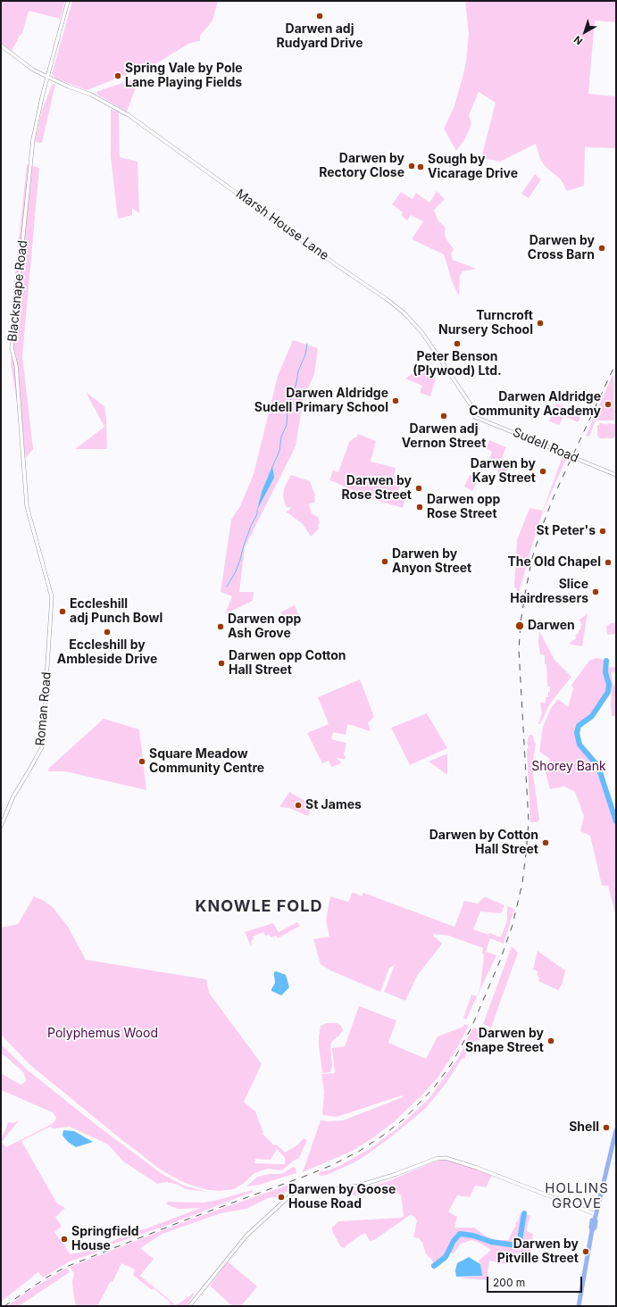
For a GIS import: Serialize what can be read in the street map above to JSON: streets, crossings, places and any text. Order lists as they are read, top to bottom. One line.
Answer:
{"streets":{"street":["Marsh House Lane","Blacksnape Road","Sudell Road","Roman Road"]},"crossings":[["Marsh House Lane","Blacksnape Road"],["Marsh House Lane","Sudell Road"],["Blacksnape Road","Roman Road"]],"districts":["KNOWLE FOLD","HOLLINS GROVE"],"parks":["Shorey Bank","Polyphemus Wood"],"places":["Darwen adj Rudyard Drive","Spring Vale by Pole Lane Playing Fields","Darwen by Rectory Close","Sough by Vicarage Drive","Darwen by Cross Barn","Turncroft Nursery School","Peter Benson (Plywood) Ltd.","Darwen Aldridge Sudell Primary School","Darwen Aldridge Community Academy","Darwen adj Vernon Street","Darwen by Kay Street","Darwen by Rose Street","Darwen opp Rose Street","St Peter's","Darwen by Anyon Street","The Old Chapel","Slice Hairdressers","Eccleshill adj Punch Bowl","Darwen","Darwen opp Ash Grove","Eccleshill by Ambleside Drive","Darwen opp Cotton Hall Street","Square Meadow Community Centre","St James","Darwen by Cotton Hall Street","Darwen by Snape Street","Shell","Darwen by Goose House Road","Springfield House","Darwen by Pitville Street"],"scale_bar":"200 m","north":"bottom left"}
